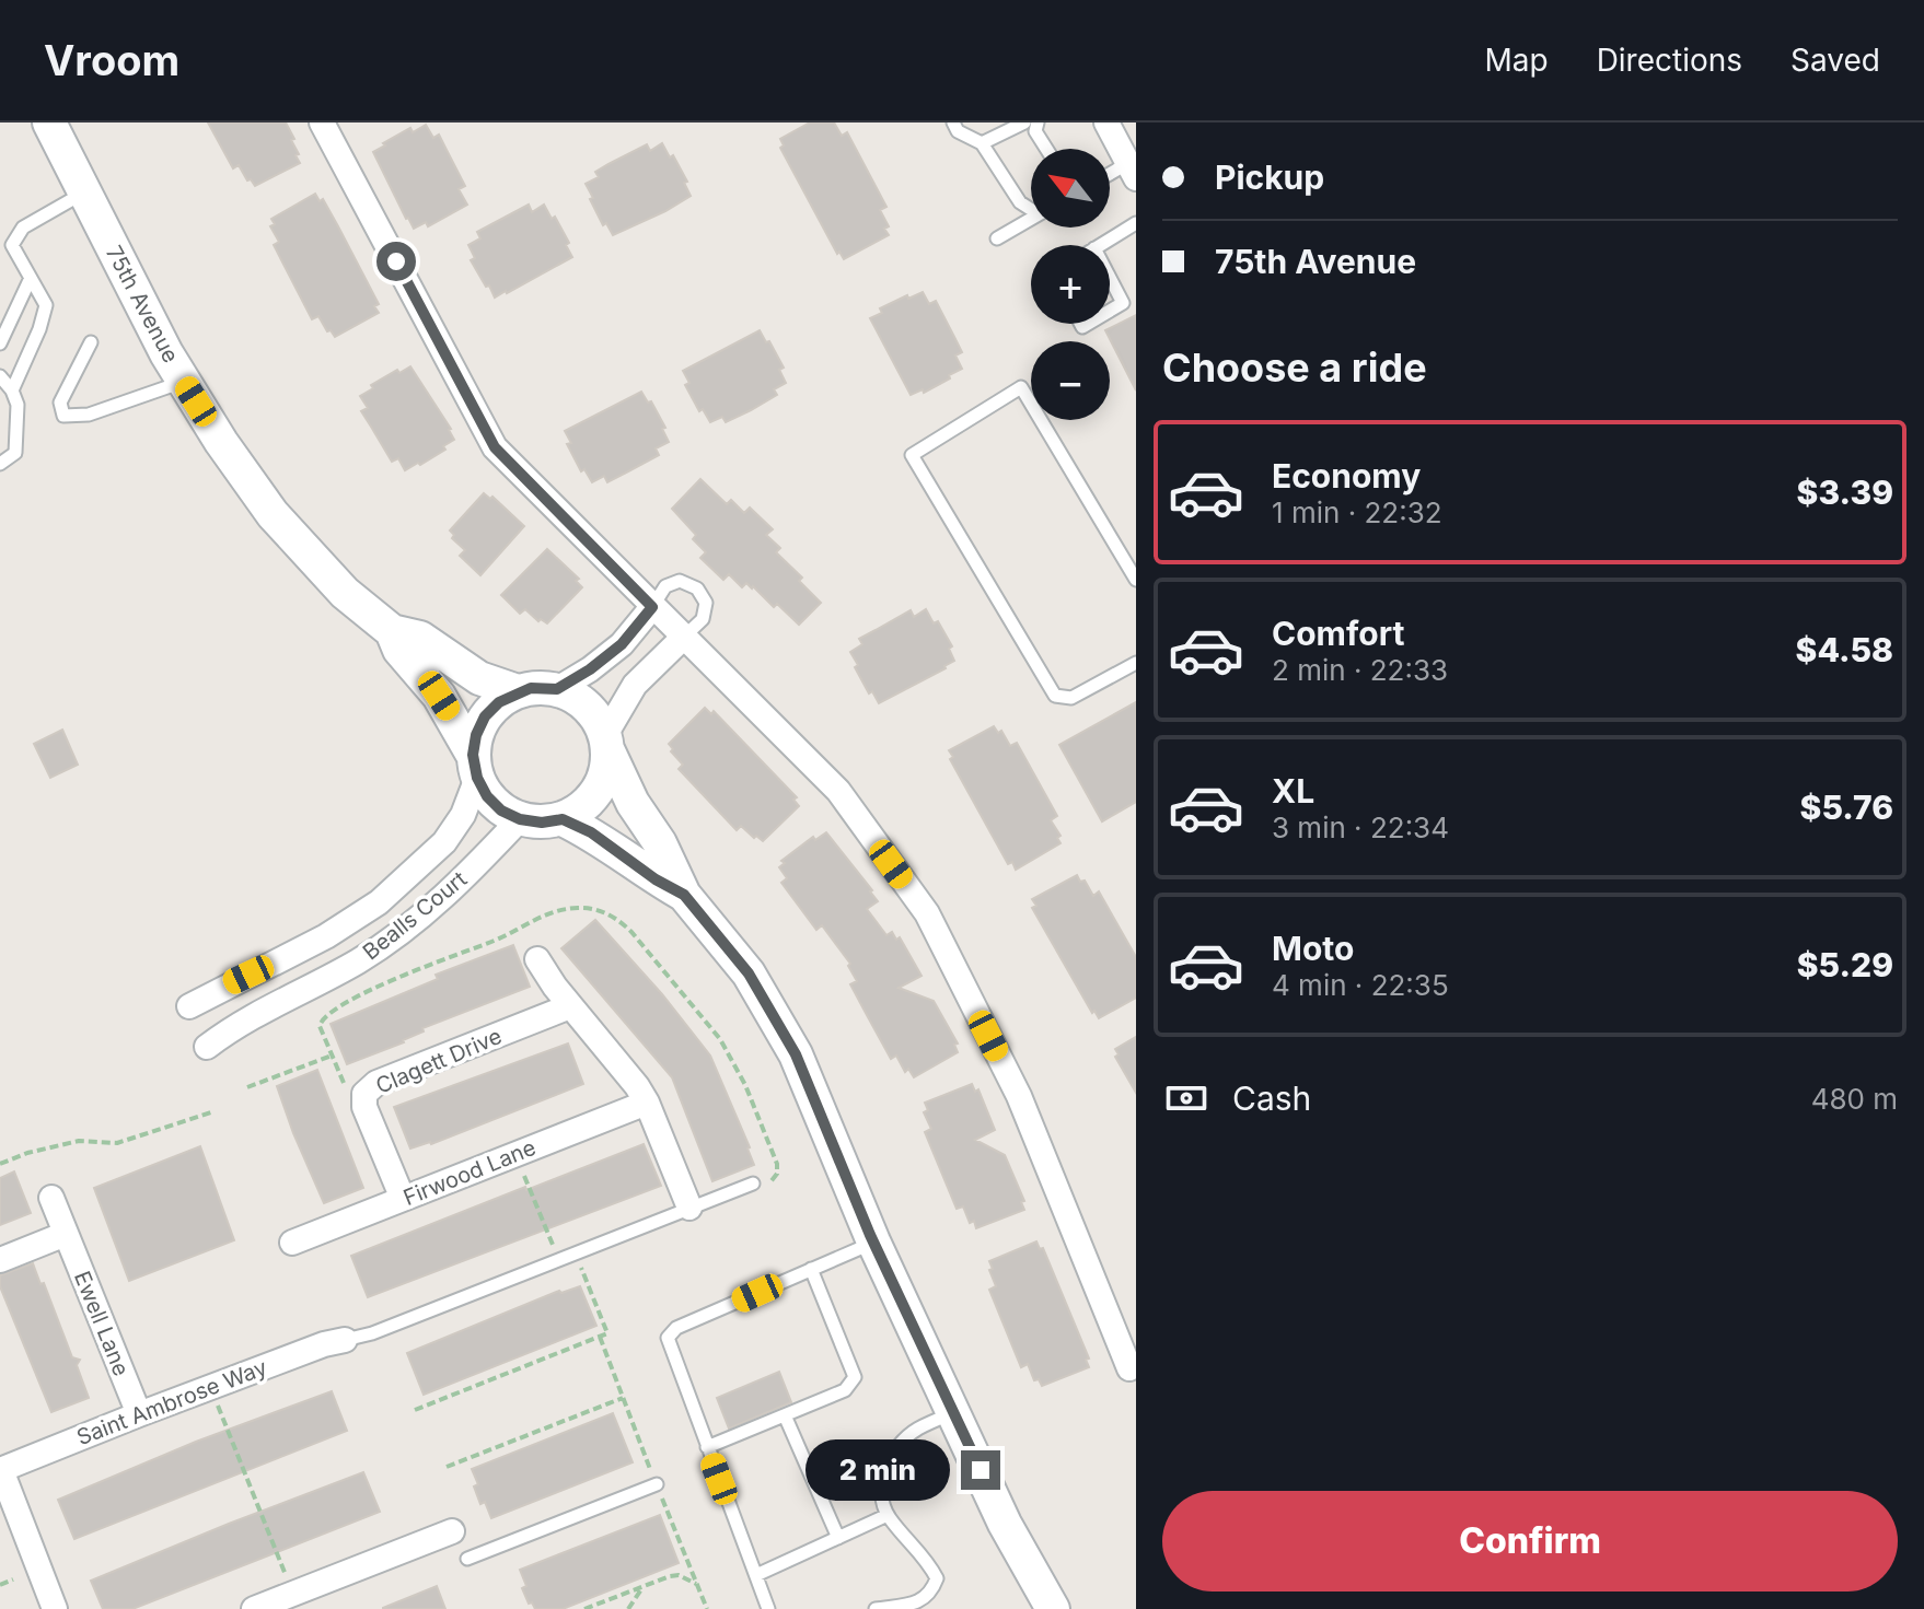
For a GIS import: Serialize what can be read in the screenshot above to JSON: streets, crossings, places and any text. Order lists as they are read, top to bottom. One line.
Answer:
{"streets":{"street":["75th Avenue","Bealls Court","Clagett Drive","Firwood Lane","Ewell Lane","Saint Ambrose Way"]},"crossings":[["75th Avenue","Bealls Court"],["Clagett Drive","Firwood Lane"],["Ewell Lane","Saint Ambrose Way"]],"north":"top left","page":{"header":"Vroom","nav":["Map","Directions","Saved"],"banner":["Pickup","75th Avenue"],"map_buttons":["+","−"],"heading":"Choose a ride","list":[{"name":"Economy","note":"1 min · 22:32","value":"$3.39"},{"name":"Comfort","note":"2 min · 22:33","value":"$4.58"},{"name":"XL","note":"3 min · 22:34","value":"$5.76"},{"name":"Moto","note":"4 min · 22:35","value":"$5.29"}],"pay":["Cash","480 m"],"bubble":"2 min","buttons":"Confirm"}}
